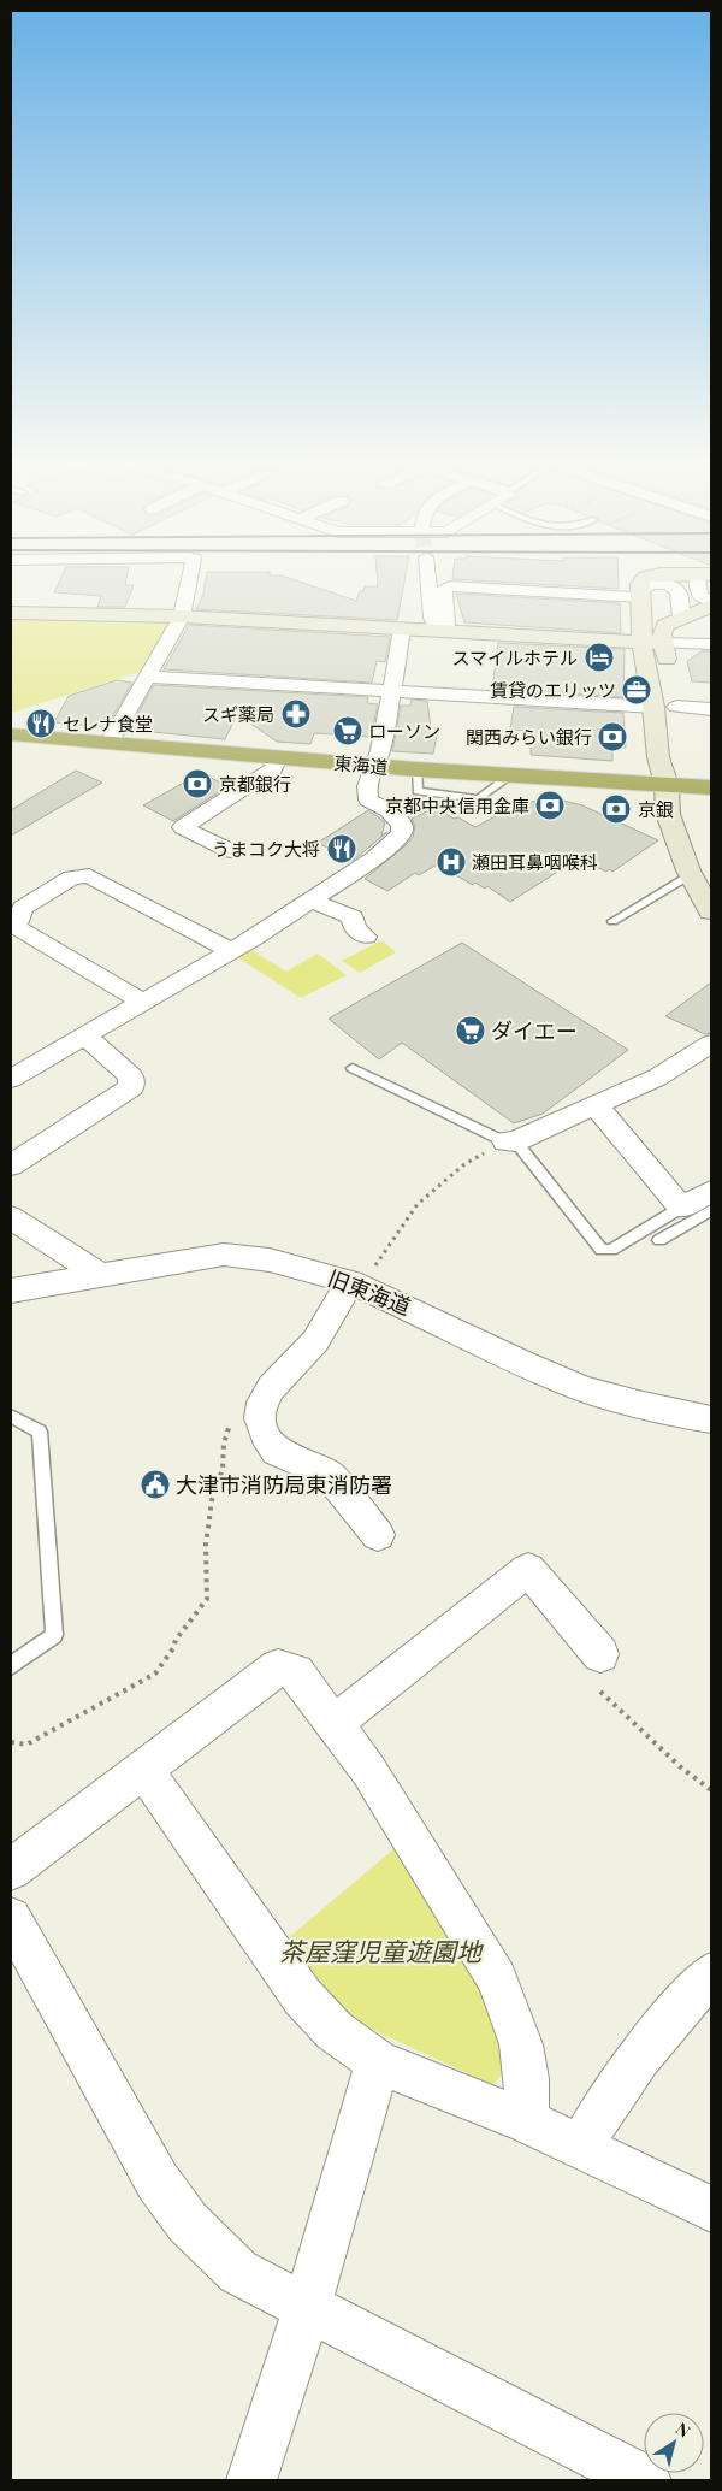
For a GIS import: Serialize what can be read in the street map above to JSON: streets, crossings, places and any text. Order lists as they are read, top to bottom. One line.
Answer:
{"streets":{"highway":["東海道"],"street":["旧東海道"]},"parks":["茶屋窪児童遊園地"],"places":{"hotel":["スマイルホテル"],"office":["賃貸のエリッツ"],"pharmacy":["スギ薬局"],"restaurant":["セレナ食堂","うまコク大将"],"supermarket":["ローソン","ダイエー"],"bank":["関西みらい銀行","京都銀行","京都中央信用金庫","京銀"],"hospital":["瀬田耳鼻咽喉科"],"public building":["大津市消防局東消防署"]},"north":"top right"}
